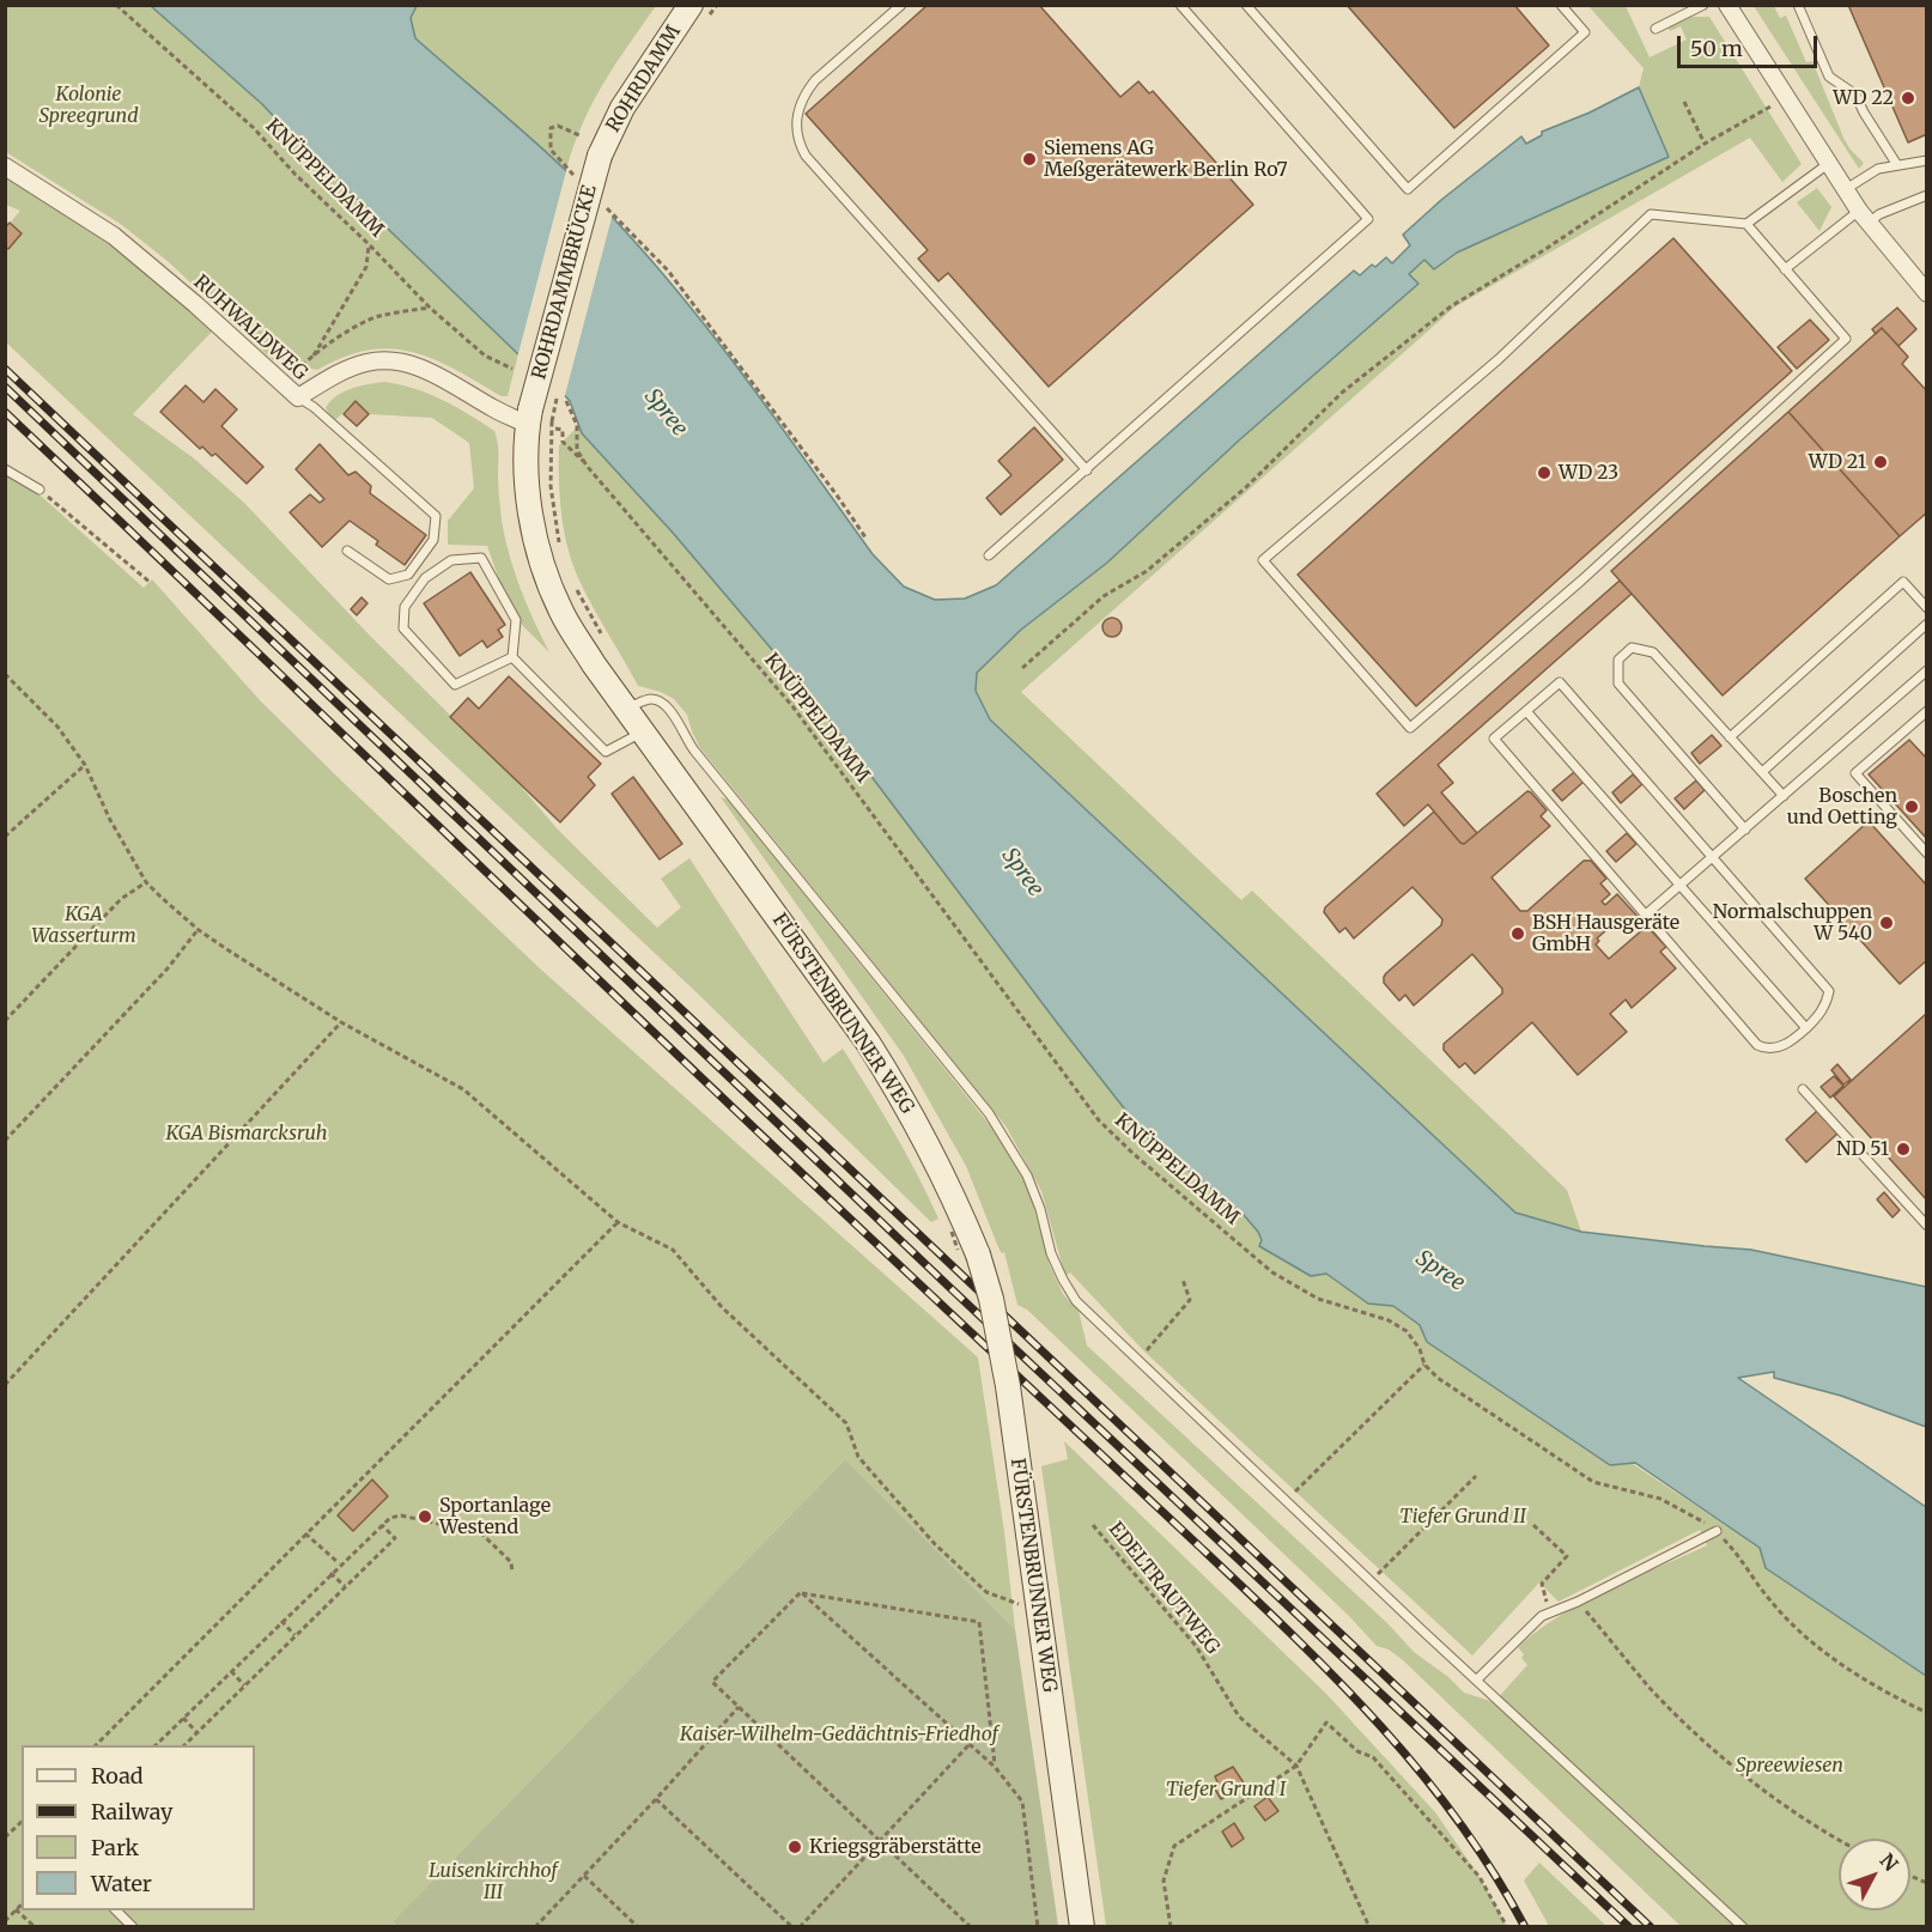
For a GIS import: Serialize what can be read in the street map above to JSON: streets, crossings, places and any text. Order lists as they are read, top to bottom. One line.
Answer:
{"streets":{"main road":["ROHRDAMM","ROHRDAMMBRÜCKE","FÜRSTENBRUNNER WEG"],"street":["RUHWALDWEG"],"path":["KNÜPPELDAMM","EDELTRAUTWEG"]},"crossings":[["ROHRDAMM","ROHRDAMMBRÜCKE"],["ROHRDAMMBRÜCKE","RUHWALDWEG"],["ROHRDAMMBRÜCKE","FÜRSTENBRUNNER WEG"],["RUHWALDWEG","FÜRSTENBRUNNER WEG"]],"water":["Spree"],"parks":["Kolonie Spreegrund","KGA Wasserturm","KGA Bismarcksruh","Tiefer Grund II","Kaiser-Wilhelm-Gedächtnis-Friedhof","Spreewiesen","Tiefer Grund I","Luisenkirchhof III"],"places":["WD 22","Siemens AG Meßgerätewerk Berlin Ro7","WD 21","WD 23","Boschen und Oetting","Normalschuppen W 540","BSH Hausgeräte GmbH","ND 51","Sportanlage Westend","Kriegsgräberstätte"],"legend":["Road","Railway","Park","Water"],"scale_bar":"50 m","north":"top right"}
